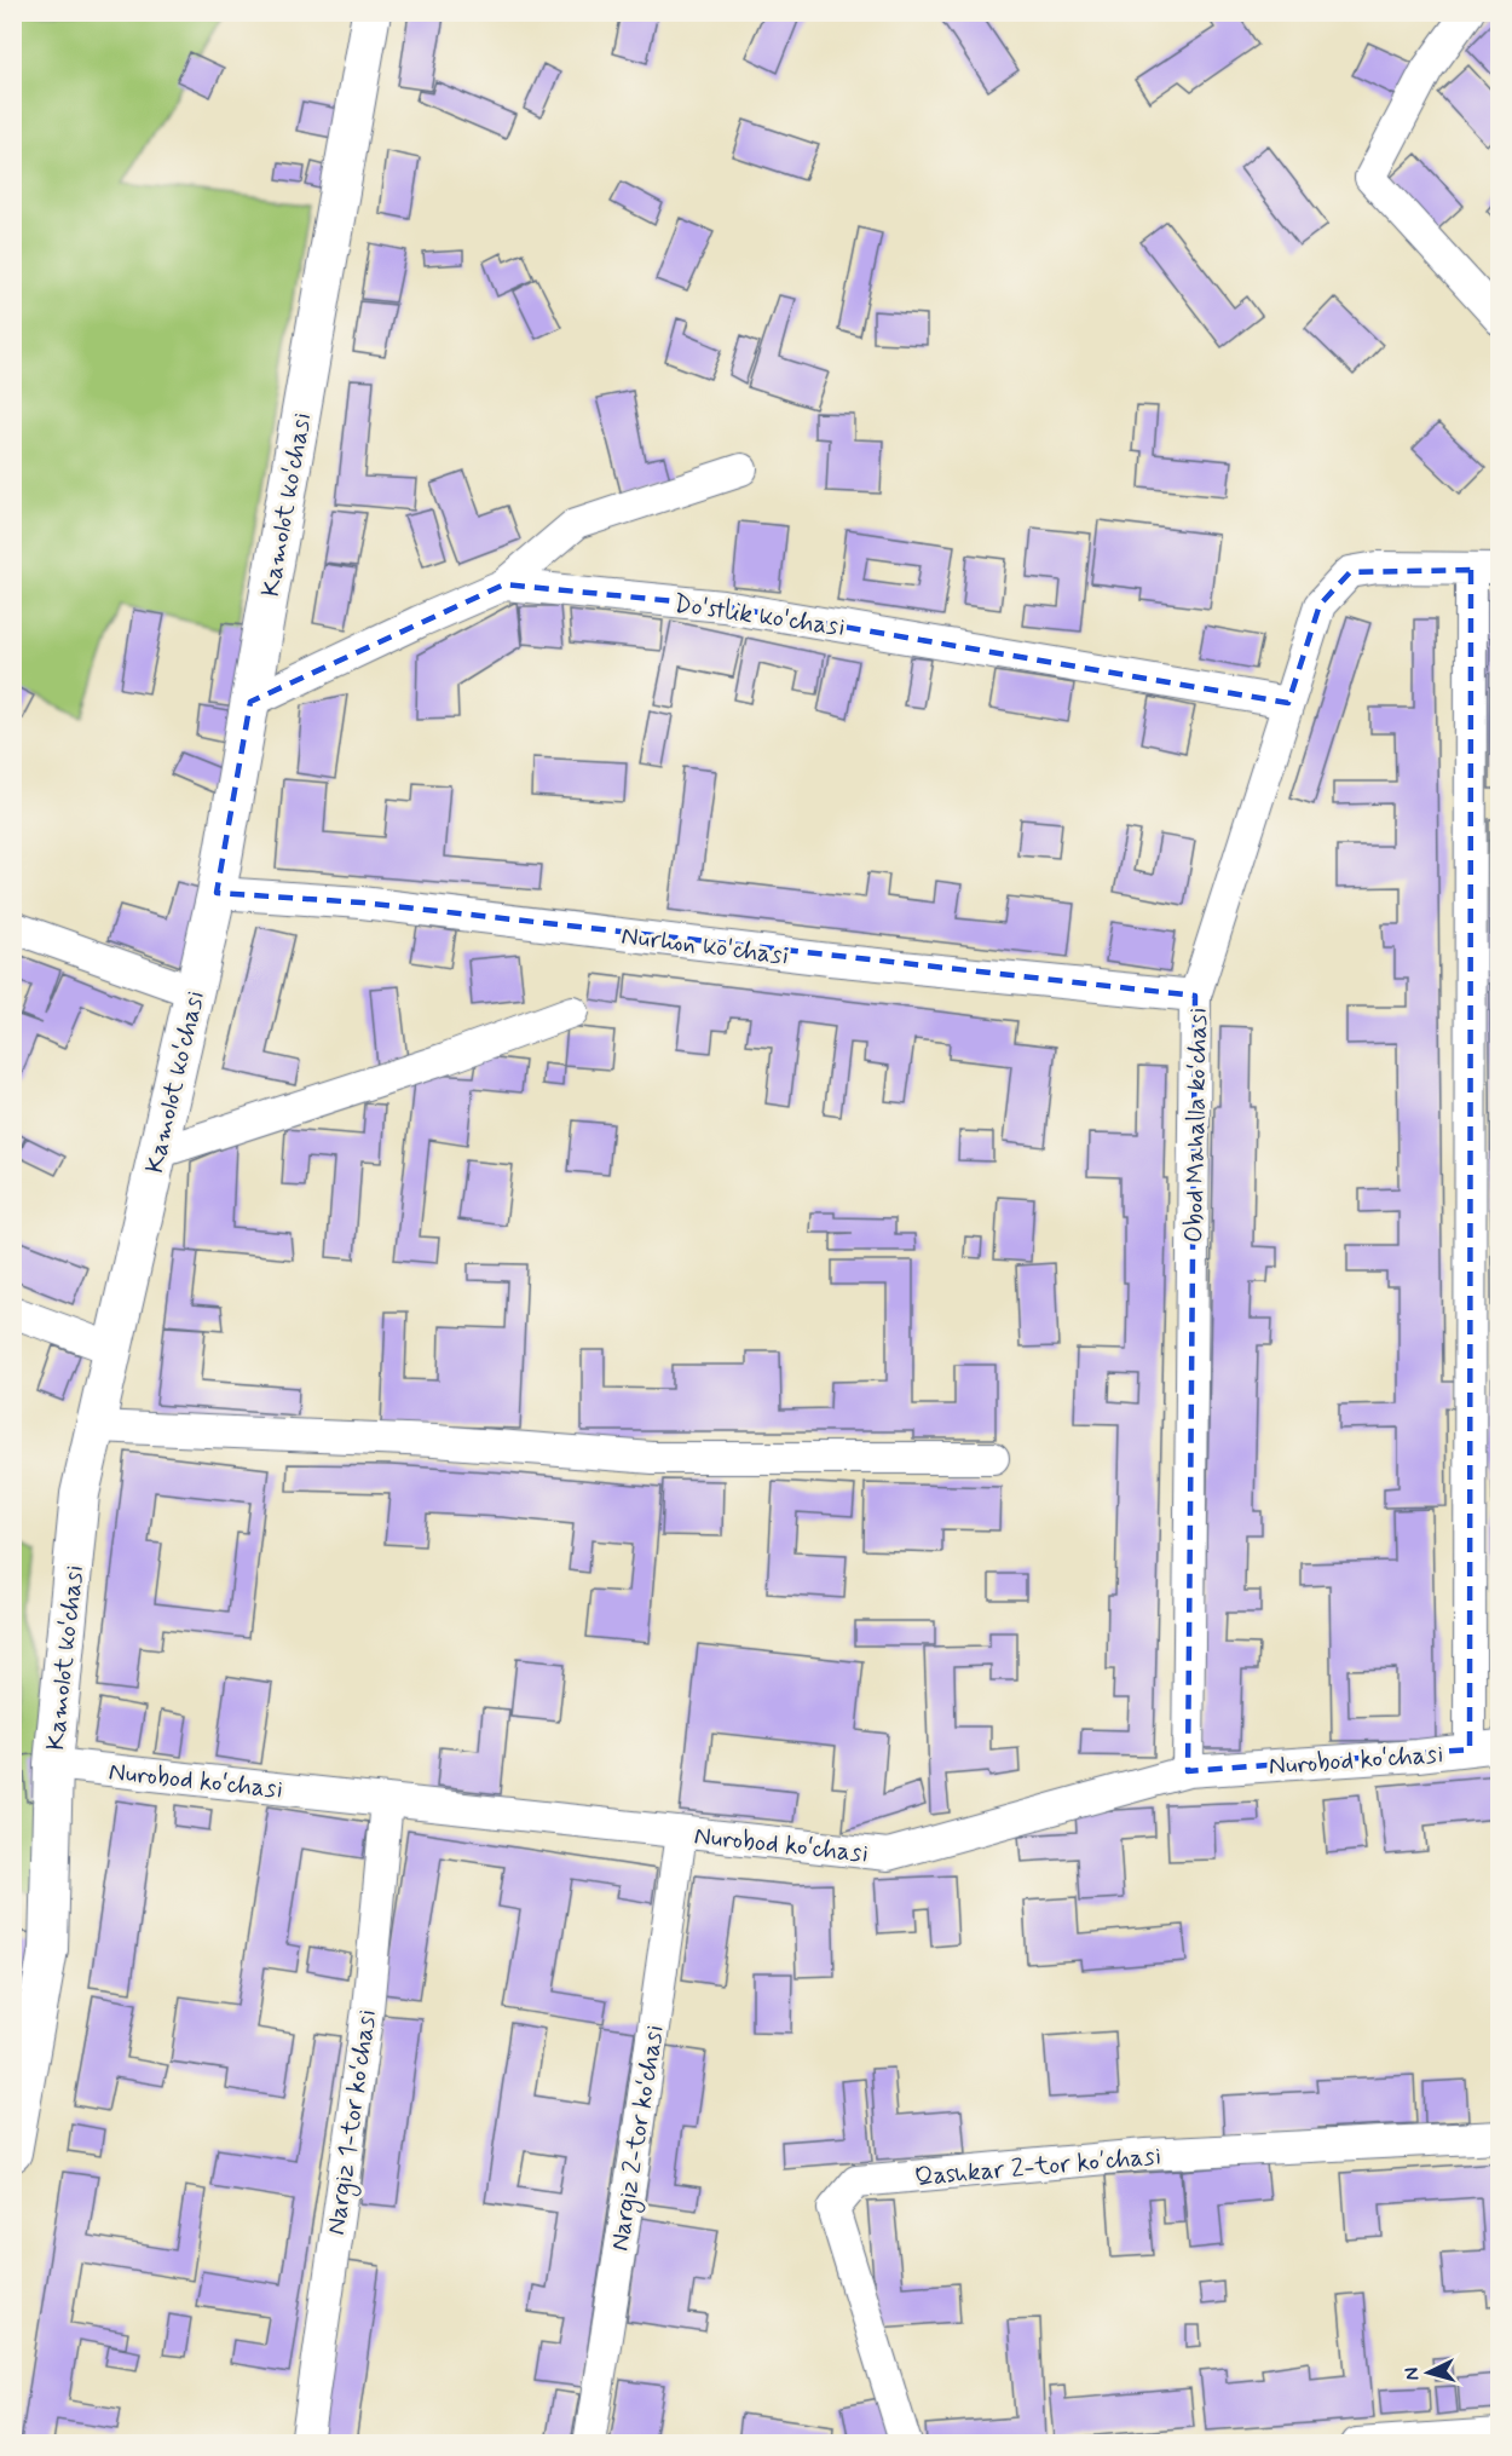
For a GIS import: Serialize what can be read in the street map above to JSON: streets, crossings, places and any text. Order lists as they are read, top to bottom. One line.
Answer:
{"streets":{"street":["Kamolot koʻchasi","Do'stlik ko'chasi","Nurhon ko'chasi","Obod Mahalla ko‘chasi","Nurobod koʻchasi","Nargiz 1-tor ko‘chasi","Nargiz 2-tor ko‘chasi","Qashkar 2-tor koʼchasi"]},"crossings":[["Kamolot koʻchasi","Do'stlik ko'chasi"],["Kamolot koʻchasi","Nurhon ko'chasi"],["Kamolot koʻchasi","Nurobod koʻchasi"],["Do'stlik ko'chasi","Obod Mahalla ko‘chasi"],["Nurhon ko'chasi","Obod Mahalla ko‘chasi"],["Obod Mahalla ko‘chasi","Nurobod koʻchasi"],["Nurobod koʻchasi","Nargiz 1-tor ko‘chasi"],["Nurobod koʻchasi","Nargiz 2-tor ko‘chasi"]],"north":"left"}
